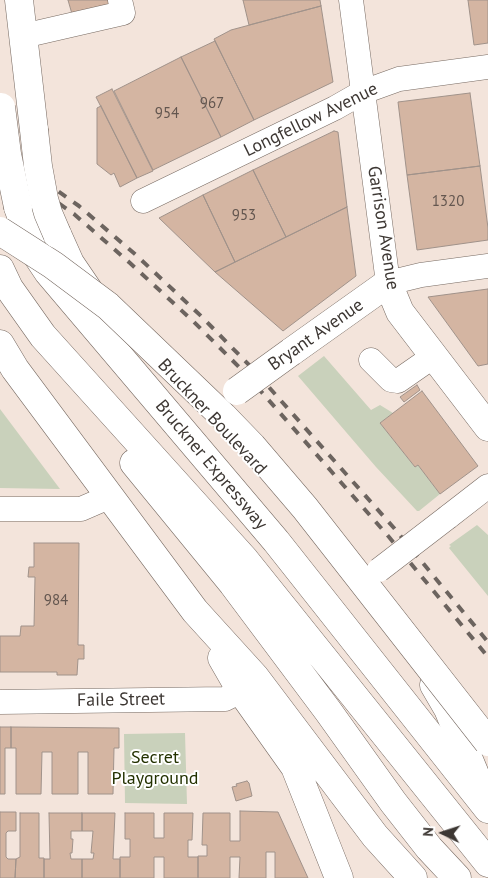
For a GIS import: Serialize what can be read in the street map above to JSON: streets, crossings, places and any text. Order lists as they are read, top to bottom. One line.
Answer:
{"streets":{"main road":["Garrison Avenue","Bryant Avenue","Bruckner Boulevard","Bruckner Expressway"],"street":["Longfellow Avenue","Faile Street"]},"crossings":[["Longfellow Avenue","Garrison Avenue"],["Garrison Avenue","Bryant Avenue"],["Bryant Avenue","Bruckner Boulevard"]],"parks":["Secret Playground"],"house_numbers":["967","954","1320","953","984"],"north":"left"}
